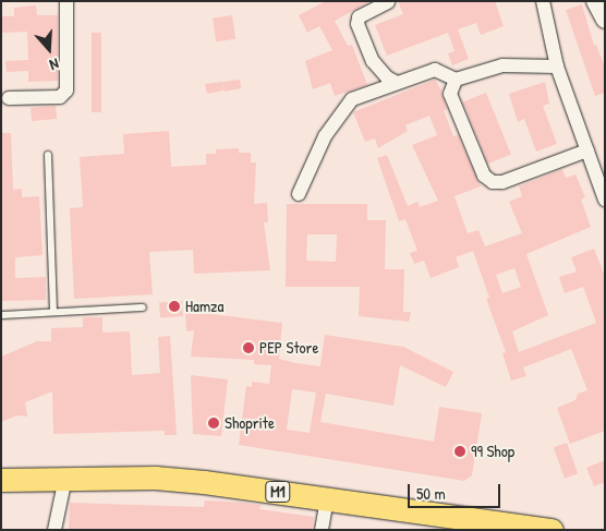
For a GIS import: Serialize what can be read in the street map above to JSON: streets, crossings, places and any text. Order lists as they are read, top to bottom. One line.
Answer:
{"streets":{"highway":["M1"]},"places":["Hamza","PEP Store","Shoprite","99 Shop"],"scale_bar":"50 m","north":"bottom"}
